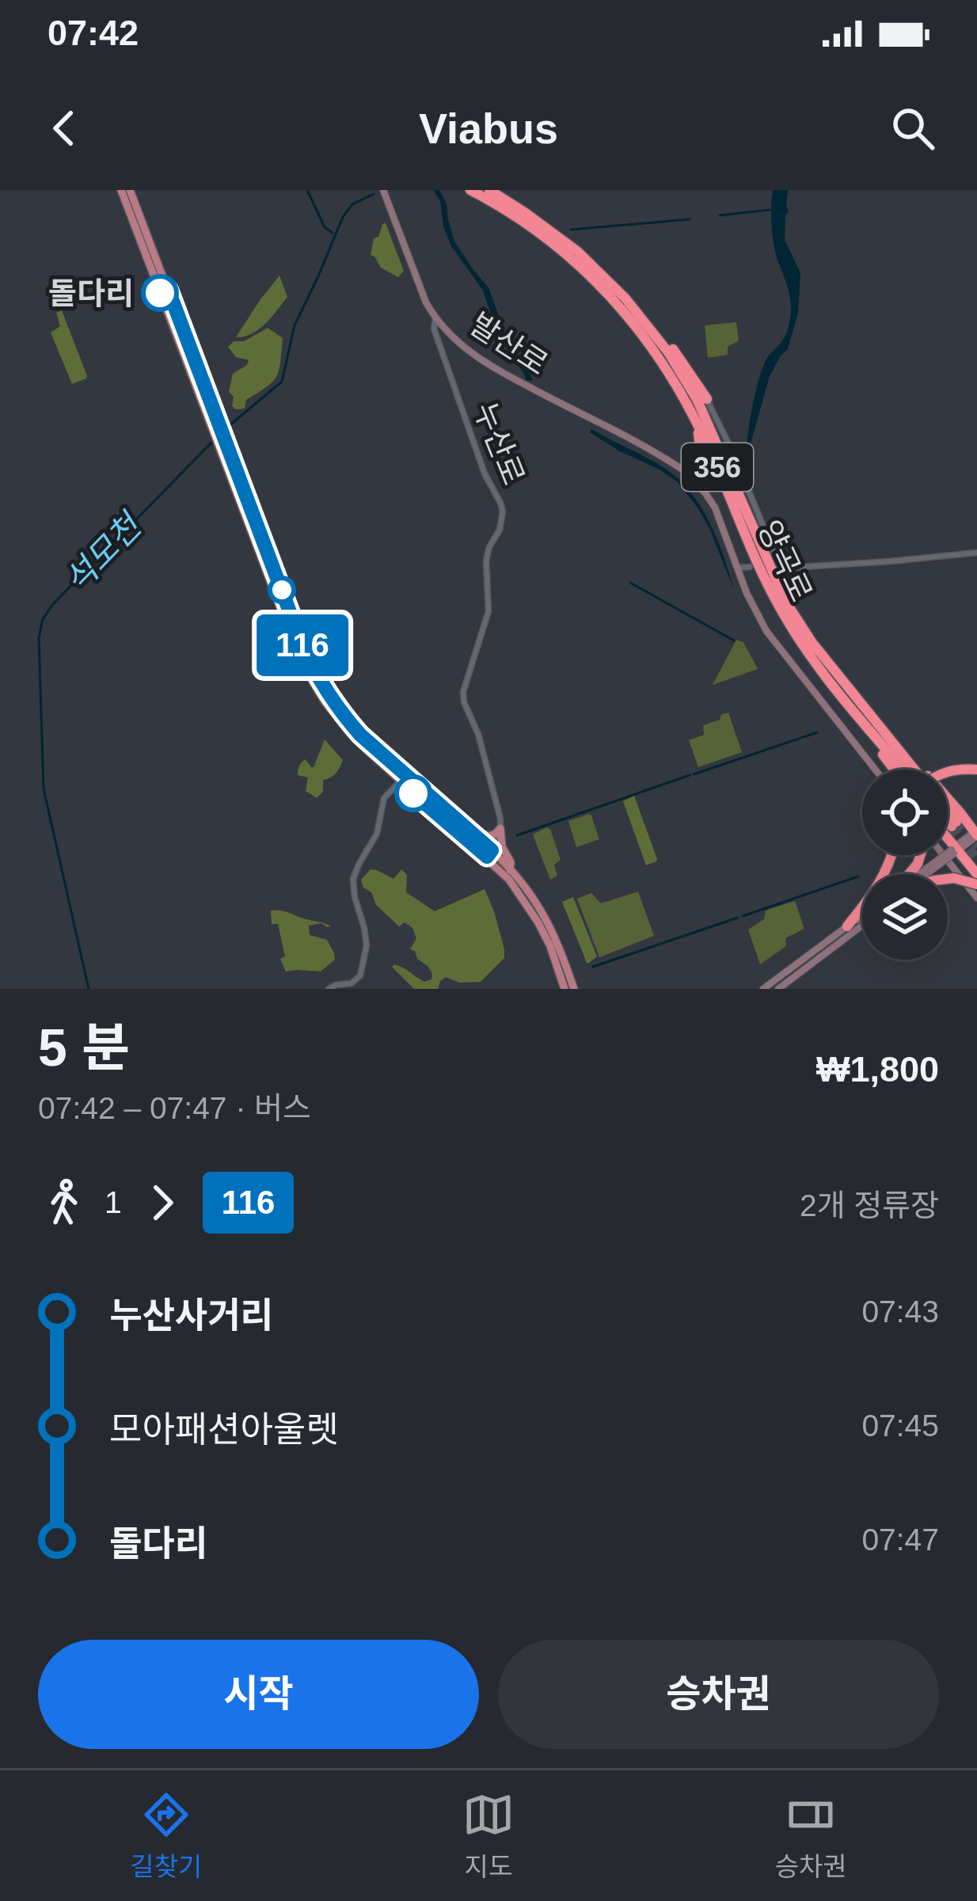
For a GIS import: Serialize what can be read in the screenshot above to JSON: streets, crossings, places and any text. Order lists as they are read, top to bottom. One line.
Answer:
{"streets":{"highway":["356","양곡로"],"street":["발산로","누산로"]},"crossings":[["발산로","누산로"]],"water":["석모천"],"places":["돌다리"],"lines":["bus line 116"],"page":{"status":"07:42","header":"Viabus","on_map":"116","heading":["5 분","07:42 – 07:47 · 버스","₩1,800"],"legs":["1","116","2개 정류장"],"list":[{"name":"누산사거리","value":"07:43"},{"name":"모아패션아울렛","value":"07:45"},{"name":"돌다리","value":"07:47"}],"buttons":["시작","승차권"],"tabs":["길찾기","지도","승차권"]}}
